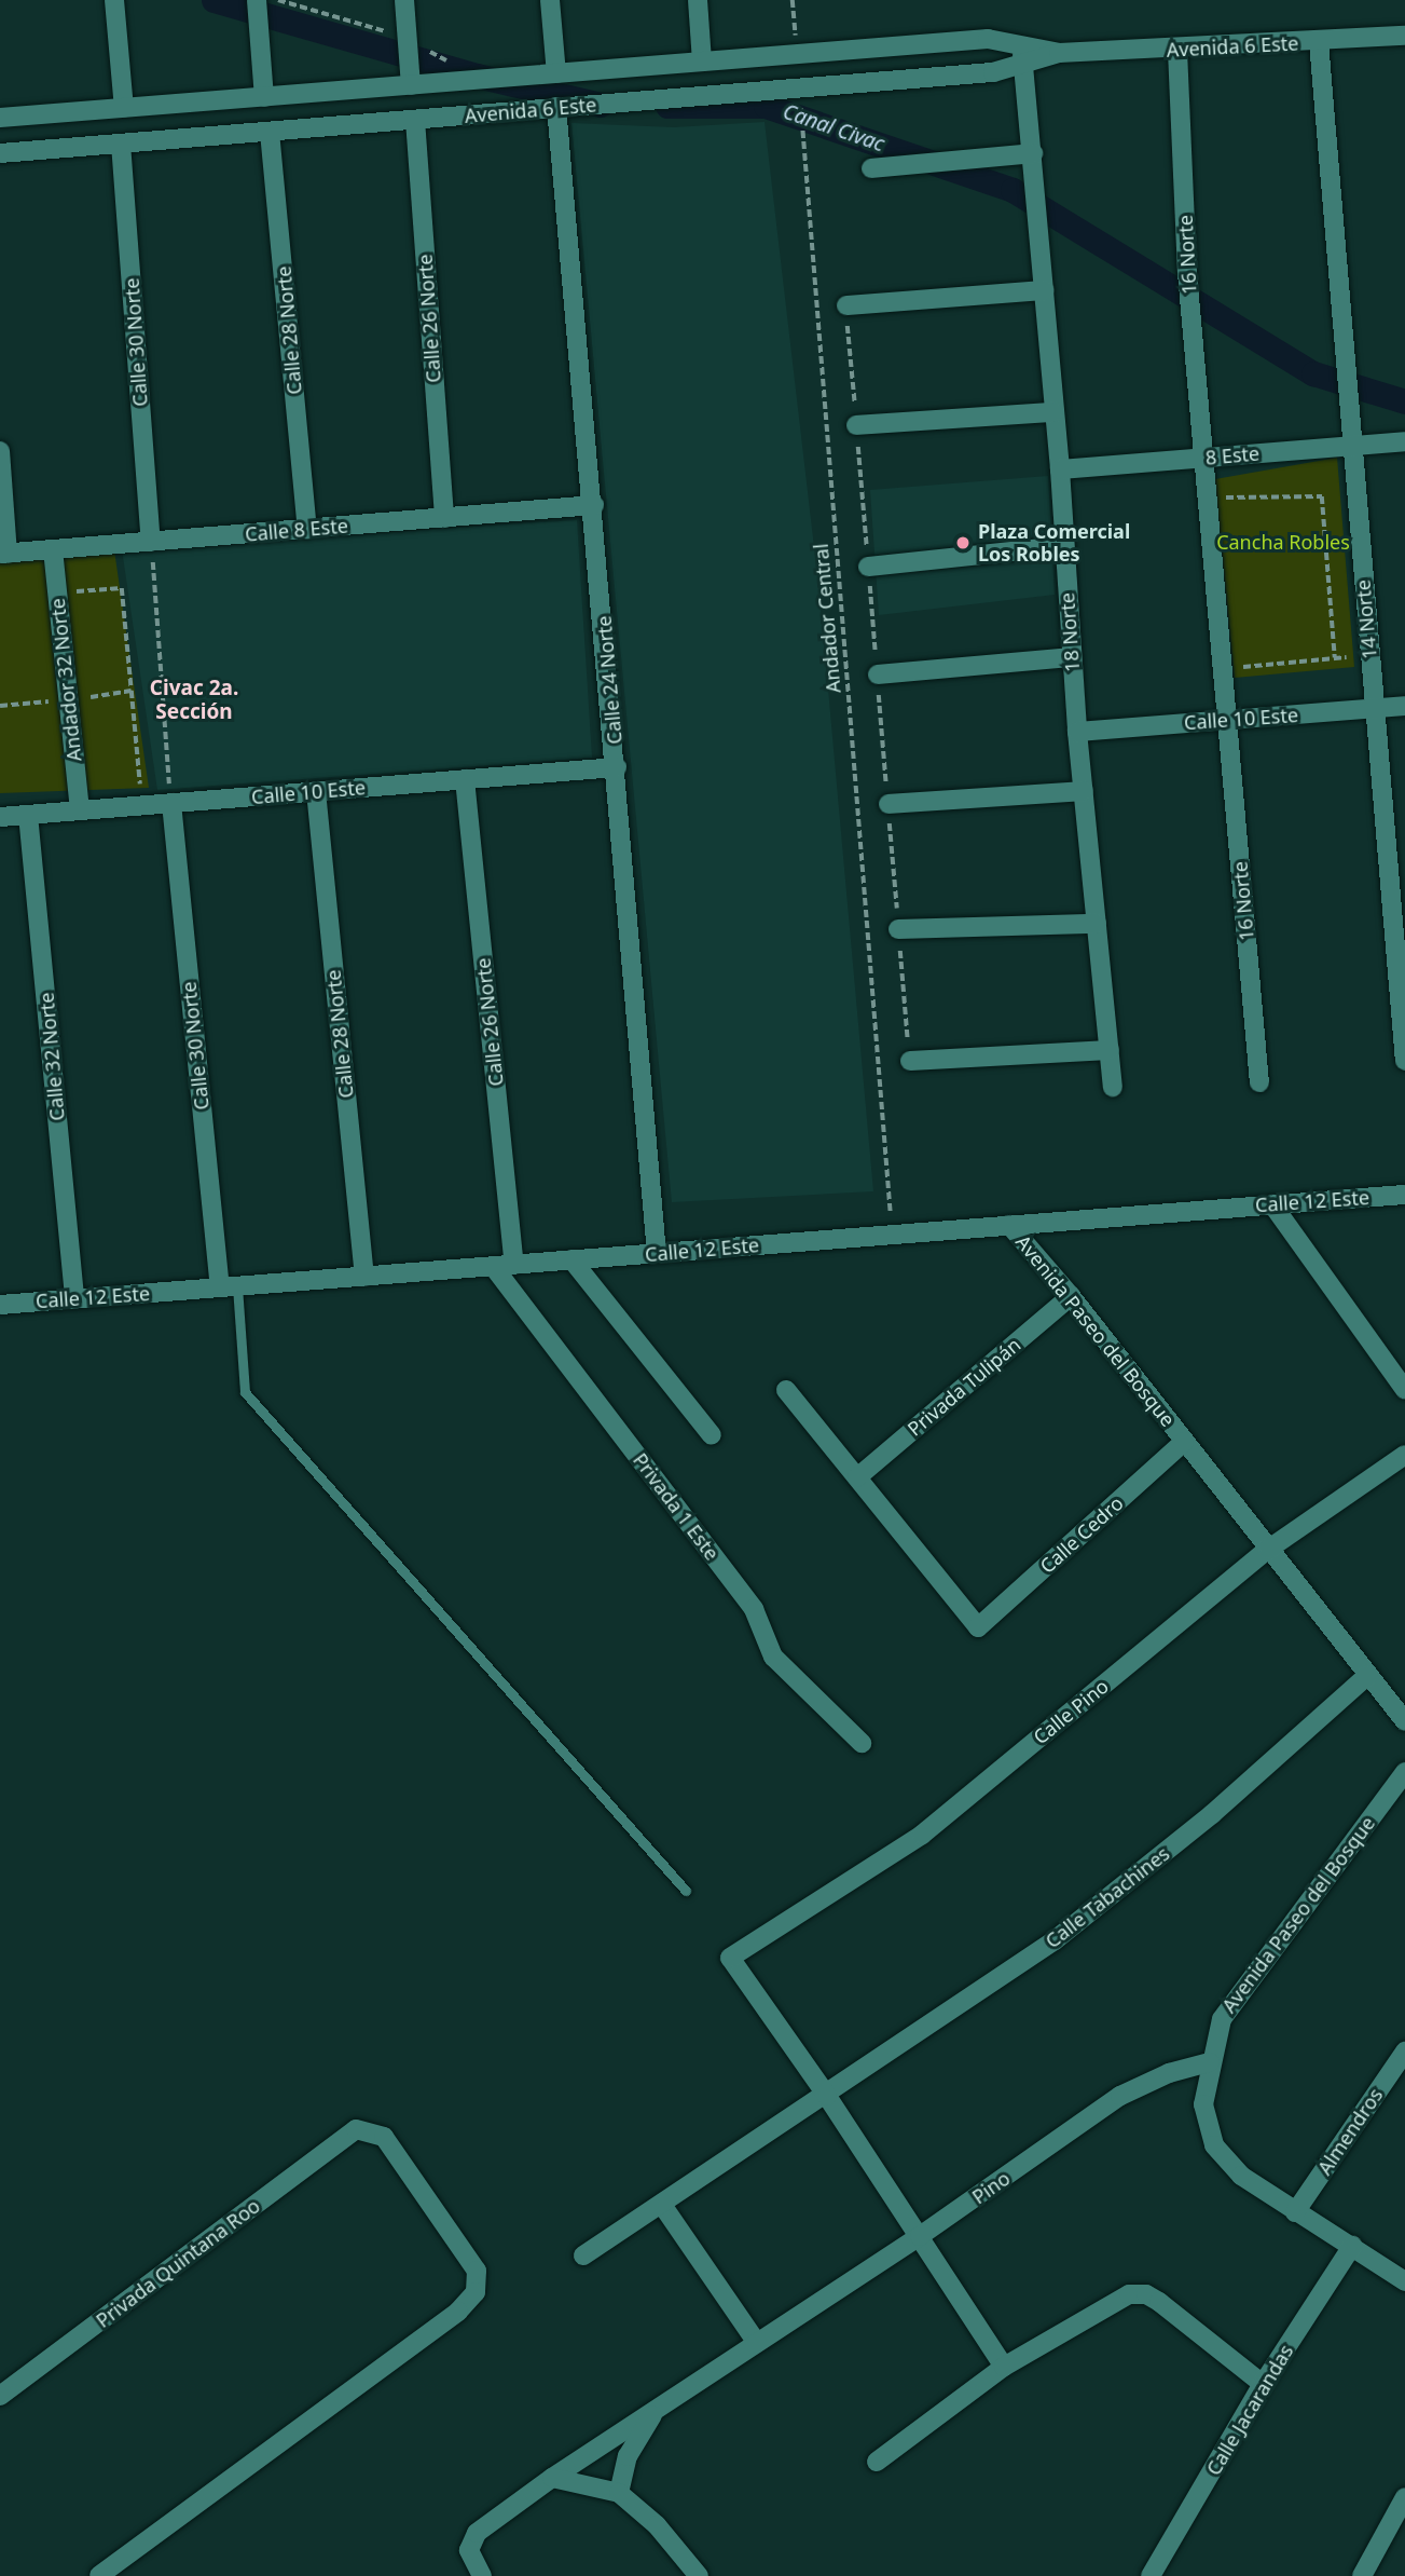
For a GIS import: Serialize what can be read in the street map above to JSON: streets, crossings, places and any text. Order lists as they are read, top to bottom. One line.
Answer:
{"streets":{"street":["Avenida 6 Este","16 Norte","Calle 26 Norte","Calle 28 Norte","Calle 30 Norte","8 Este","Calle 8 Este","14 Norte","18 Norte","Andador 32 Norte","Calle 24 Norte","Calle 10 Este","Calle 32 Norte","Calle 12 Este","Avenida Paseo del Bosque","Privada Tulipán","Privada 1 Este","Calle Cedro","Calle Pino","Calle Tabachines","Almendros","Pino","Privada Quintana Roo","Calle Jacarandas"],"path":["Andador Central"]},"crossings":[["Avenida 6 Este","16 Norte"],["Avenida 6 Este","Calle 26 Norte"],["Avenida 6 Este","Calle 28 Norte"],["Avenida 6 Este","Calle 30 Norte"],["Avenida 6 Este","Andador Central"],["Avenida 6 Este","14 Norte"],["Avenida 6 Este","18 Norte"],["Avenida 6 Este","Calle 24 Norte"],["16 Norte","8 Este"],["16 Norte","Calle 10 Este"],["Calle 26 Norte","Calle 8 Este"],["Calle 26 Norte","Calle 10 Este"],["Calle 26 Norte","Calle 12 Este"],["Calle 28 Norte","Calle 8 Este"],["Calle 28 Norte","Calle 10 Este"],["Calle 28 Norte","Calle 12 Este"],["Calle 30 Norte","Calle 8 Este"],["Calle 30 Norte","Calle 10 Este"],["Calle 30 Norte","Calle 12 Este"],["8 Este","14 Norte"],["8 Este","18 Norte"],["Calle 8 Este","Andador 32 Norte"],["Calle 8 Este","Calle 24 Norte"],["Andador Central","Calle 12 Este"],["14 Norte","Calle 10 Este"],["18 Norte","Calle 10 Este"],["Andador 32 Norte","Calle 10 Este"],["Calle 24 Norte","Calle 10 Este"],["Calle 24 Norte","Calle 12 Este"],["Calle 10 Este","Calle 32 Norte"],["Calle 32 Norte","Calle 12 Este"],["Calle 12 Este","Avenida Paseo del Bosque"],["Calle 12 Este","Privada 1 Este"],["Avenida Paseo del Bosque","Privada Tulipán"],["Avenida Paseo del Bosque","Calle Cedro"],["Avenida Paseo del Bosque","Calle Pino"],["Avenida Paseo del Bosque","Calle Tabachines"],["Avenida Paseo del Bosque","Almendros"],["Avenida Paseo del Bosque","Pino"],["Avenida Paseo del Bosque","Calle Jacarandas"],["Privada Tulipán","Calle Cedro"],["Calle Pino","Calle Tabachines"]],"districts":["Civac 2a. Sección"],"water":["Canal Civac"],"parks":["Cancha Robles"],"places":["Plaza Comercial Los Robles"]}
